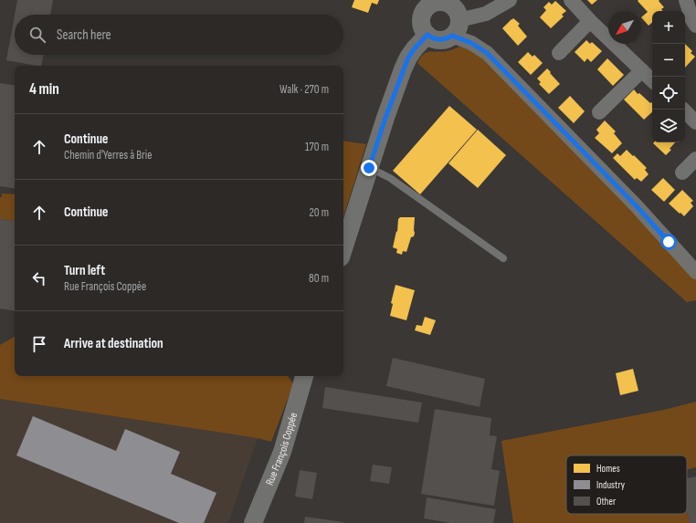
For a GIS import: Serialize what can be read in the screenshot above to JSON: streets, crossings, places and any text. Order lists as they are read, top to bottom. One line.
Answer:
{"streets":{"street":["Rue François Coppée"]},"legend":["Homes","Industry","Other"],"north":"bottom left","page":{"map_buttons":["+","−"],"search":"Search here","heading":["4 min","Walk · 270 m"],"list":[["Continue","Chemin d'Yerres à Brie","170 m"],["Continue","20 m"],["Turn left","Rue François Coppée","80 m"],"Arrive at destination"]}}
